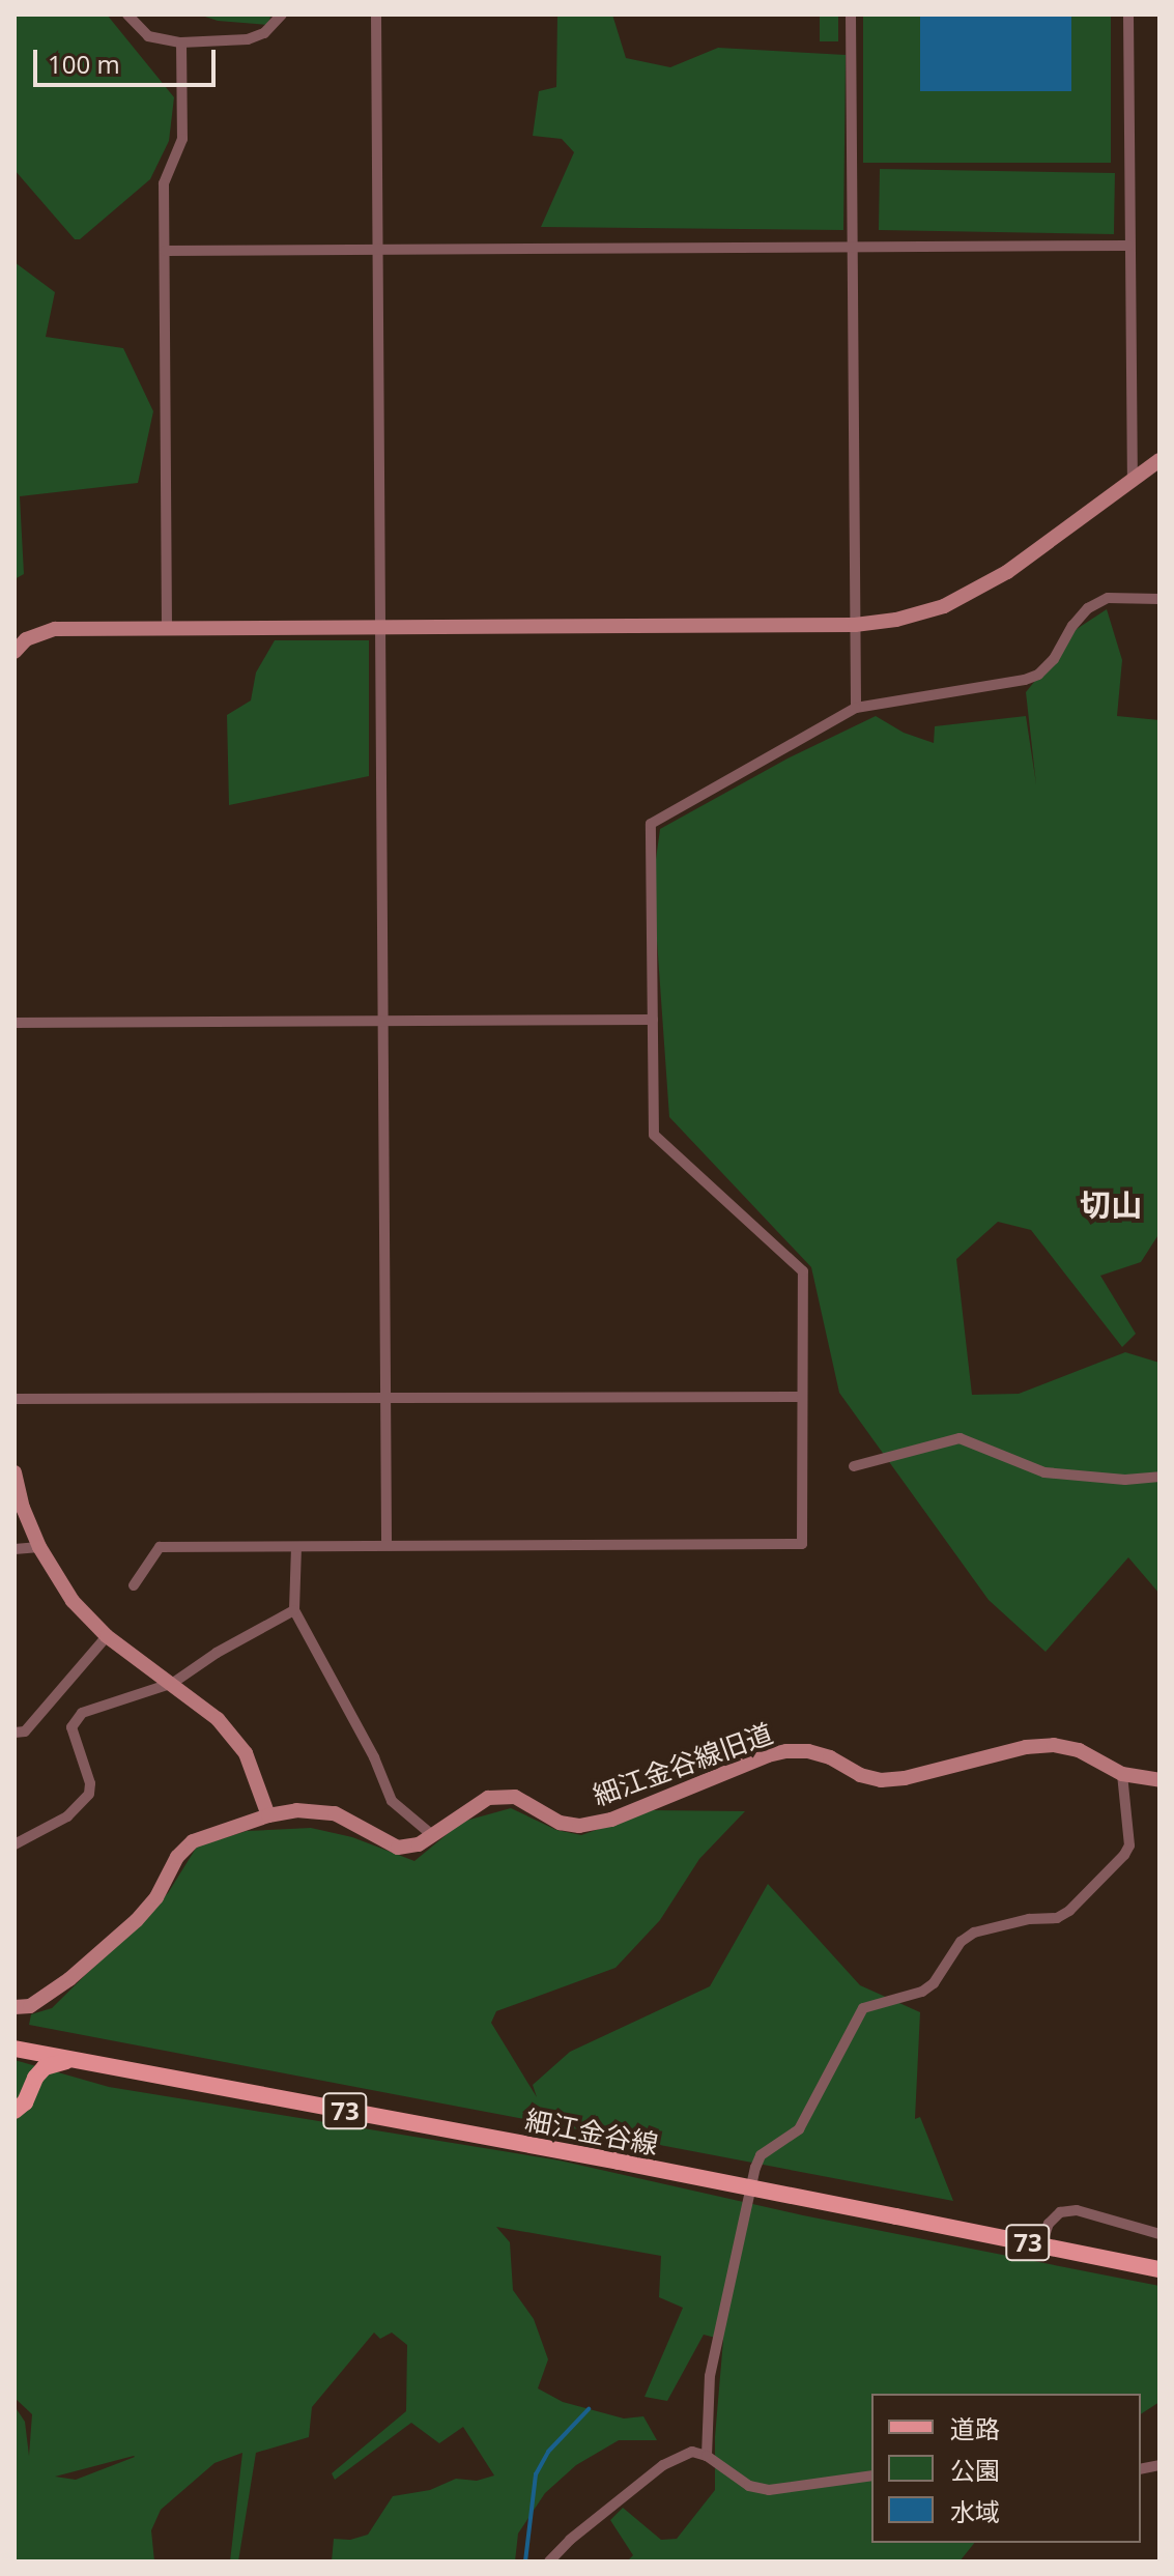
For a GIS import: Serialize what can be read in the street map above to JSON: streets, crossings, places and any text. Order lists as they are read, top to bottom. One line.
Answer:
{"streets":{"main road":["73","細江金谷線"],"street":["細江金谷線旧道"]},"districts":["切山"],"legend":["道路","公園","水域"],"scale_bar":"100 m"}
